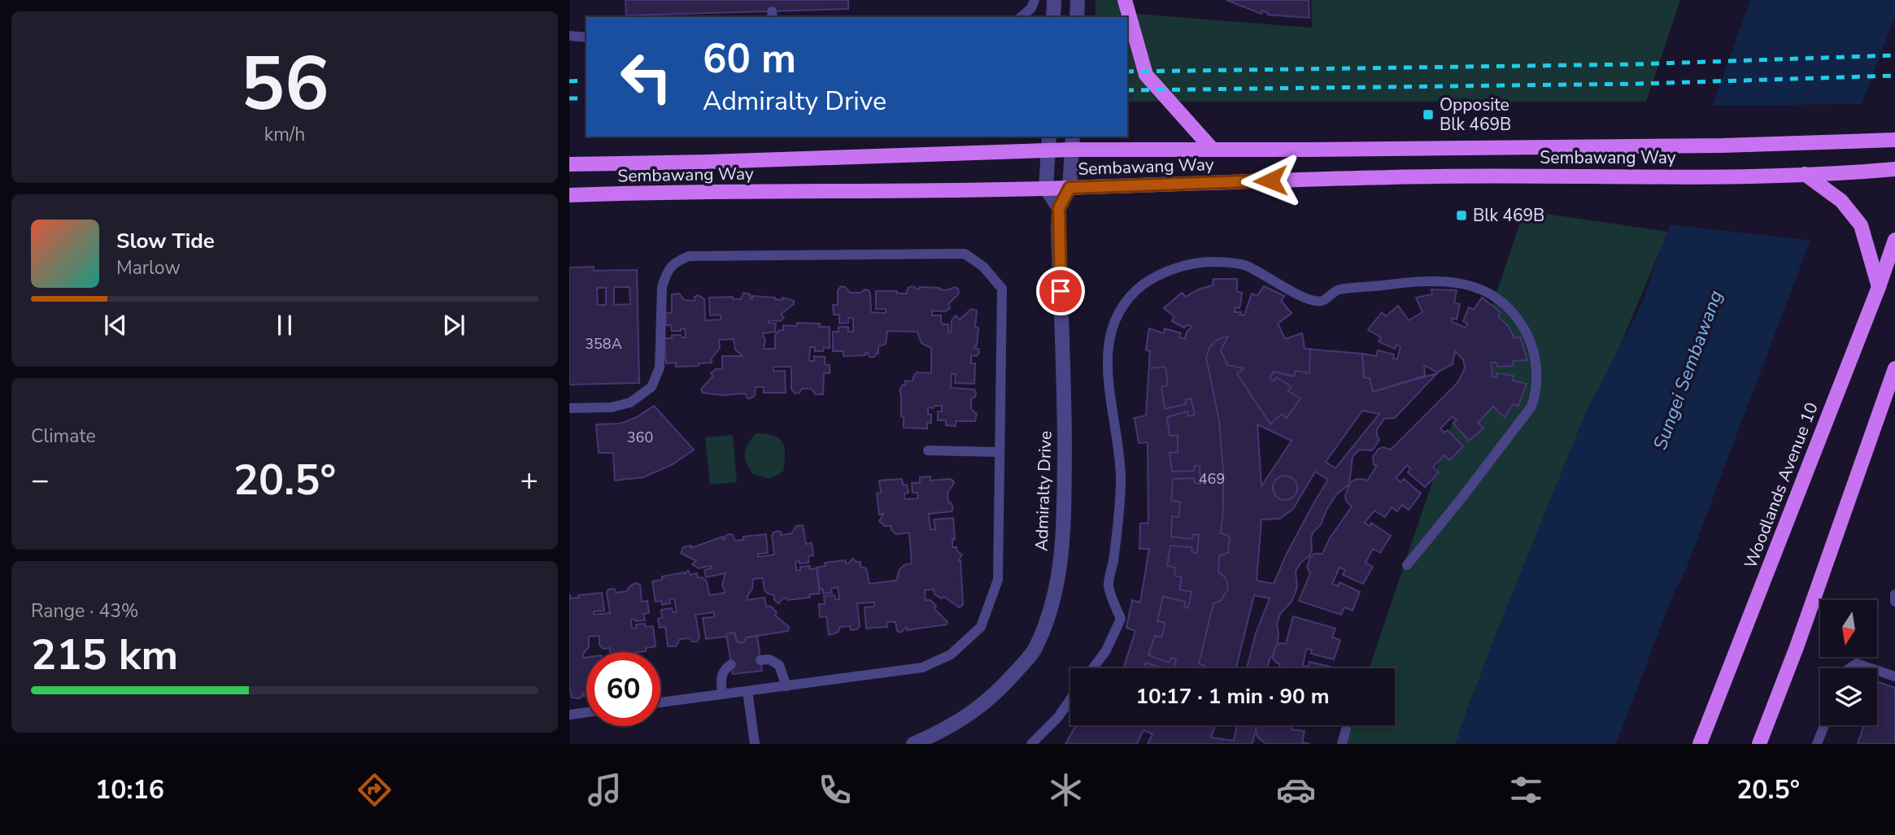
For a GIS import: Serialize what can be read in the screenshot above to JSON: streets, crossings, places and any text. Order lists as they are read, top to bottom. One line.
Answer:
{"streets":{"main road":["Sembawang Way","Woodlands Avenue 10"],"street":["Admiralty Drive"]},"crossings":[["Sembawang Way","Admiralty Drive"]],"water":["Sungei Sembawang"],"places":{"transit":["Opposite Blk 469B","Blk 469B"]},"house_numbers":["358A","360","469"],"north":"bottom","page":{"tile":[["56","km/h"],"Climate",["Range · 43%","215 km"]],"turn":["60 m","Admiralty Drive"],"song":["Slow Tide","Marlow"],"heat":["−","20.5°","+"],"limit":"60","trip":"10:17 · 1 min · 90 m","tabs":["10:16","20.5°"]}}
